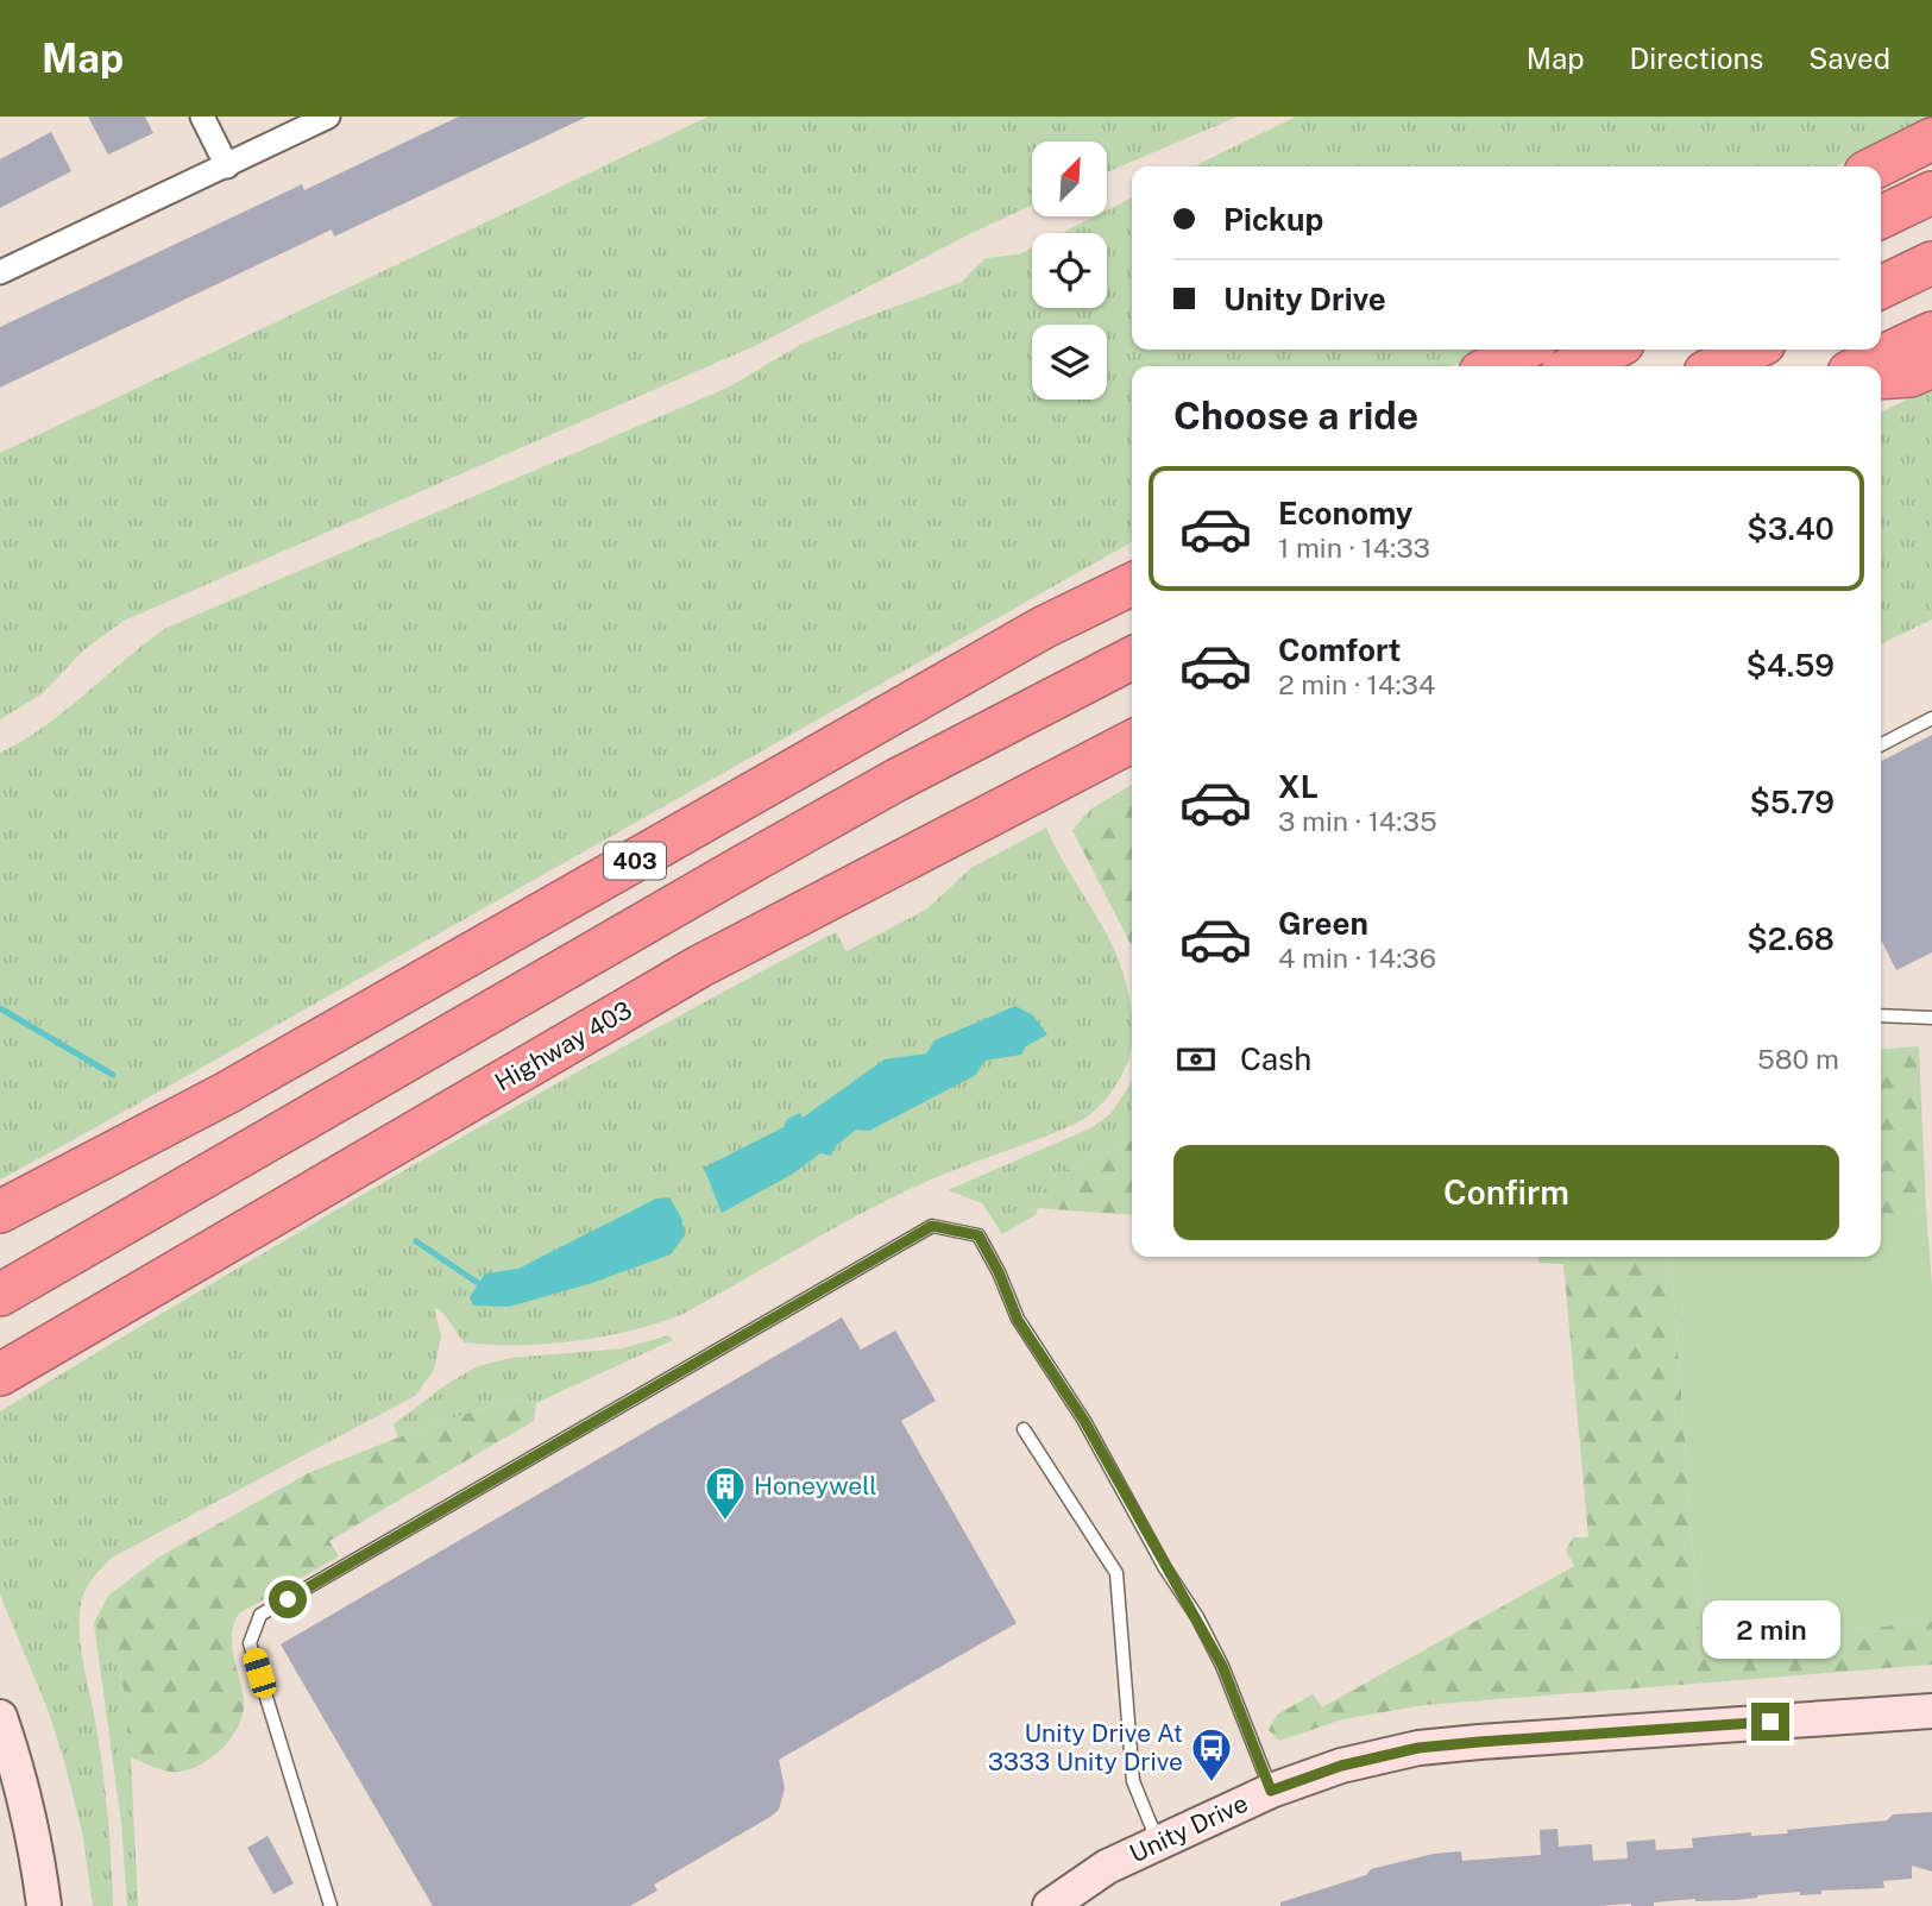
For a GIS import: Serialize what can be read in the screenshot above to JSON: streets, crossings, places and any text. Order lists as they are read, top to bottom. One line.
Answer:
{"streets":{"highway":["403","Highway 403"],"street":["Unity Drive"]},"places":{"building":["Honeywell"],"bus stop":["Unity Drive At 3333 Unity Drive"]},"north":"top right","page":{"header":"Map","nav":["Map","Directions","Saved"],"banner":["Pickup","Unity Drive"],"heading":"Choose a ride","list":[{"name":"Economy","note":"1 min · 14:33","value":"$3.40"},{"name":"Comfort","note":"2 min · 14:34","value":"$4.59"},{"name":"XL","note":"3 min · 14:35","value":"$5.79"},{"name":"Green","note":"4 min · 14:36","value":"$2.68"}],"pay":["Cash","580 m"],"buttons":"Confirm","bubble":"2 min"}}
